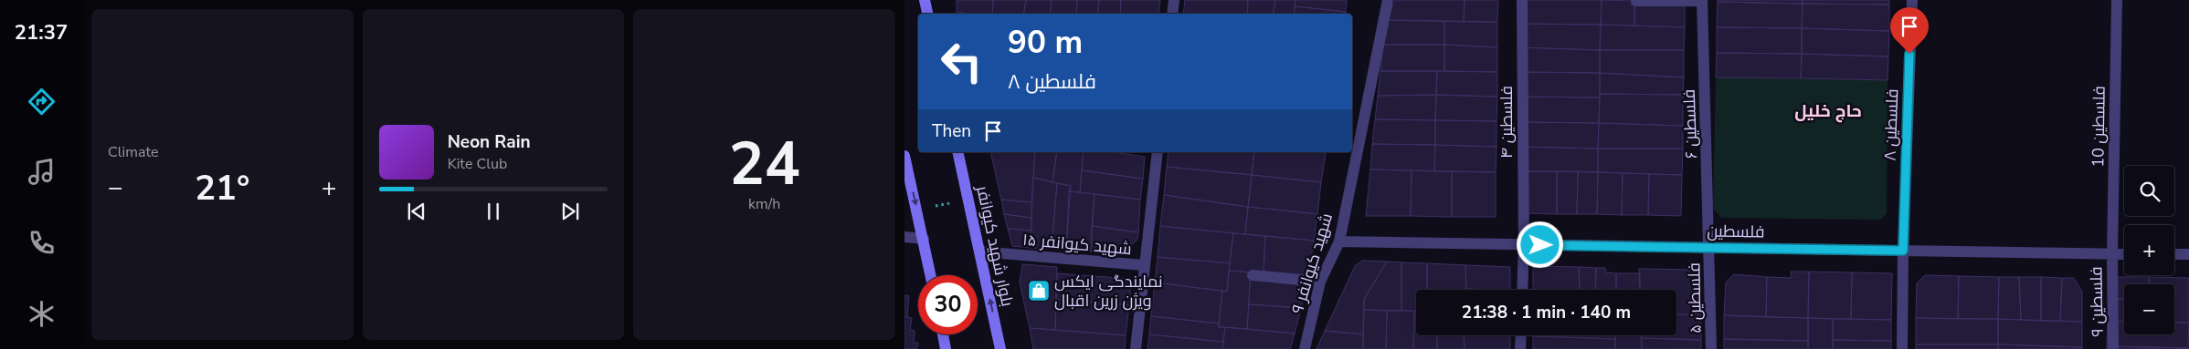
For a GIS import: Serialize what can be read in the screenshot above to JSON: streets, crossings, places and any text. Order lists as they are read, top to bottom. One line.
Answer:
{"streets":{"main road":["بلوار شهید کیوانفر"],"street":["فلسطین ۴","فلسطین ۶","فلسطین ۸","فلسطین 10","فلسطین","شهید کیوانفر ۱۵","شهید کیوانفر ۹","فلسطین ۵","فلسطین ۹"]},"crossings":[["فلسطین ۴","فلسطین"],["فلسطین ۶","فلسطین"],["فلسطین ۶","فلسطین ۵"],["فلسطین ۸","فلسطین"],["فلسطین 10","فلسطین"],["فلسطین 10","فلسطین ۹"],["فلسطین","شهید کیوانفر ۹"],["فلسطین","فلسطین ۵"],["فلسطین","فلسطین ۹"],["شهید کیوانفر ۱۵","بلوار شهید کیوانفر"]],"one_way":["بلوار شهید کیوانفر"],"districts":["حاج خلیل"],"places":{"shop":["نمایندگی ایکس ویژن زرین اقبال"]},"page":{"tabs":"21:37","tile":["Climate",["24","km/h"]],"turn":["90 m","فلسطین ۸"],"then":"Then","song":["Neon Rain","Kite Club"],"map_buttons":["+","−"],"heat":["−","21°","+"],"limit":"30","trip":"21:38 · 1 min · 140 m"}}
